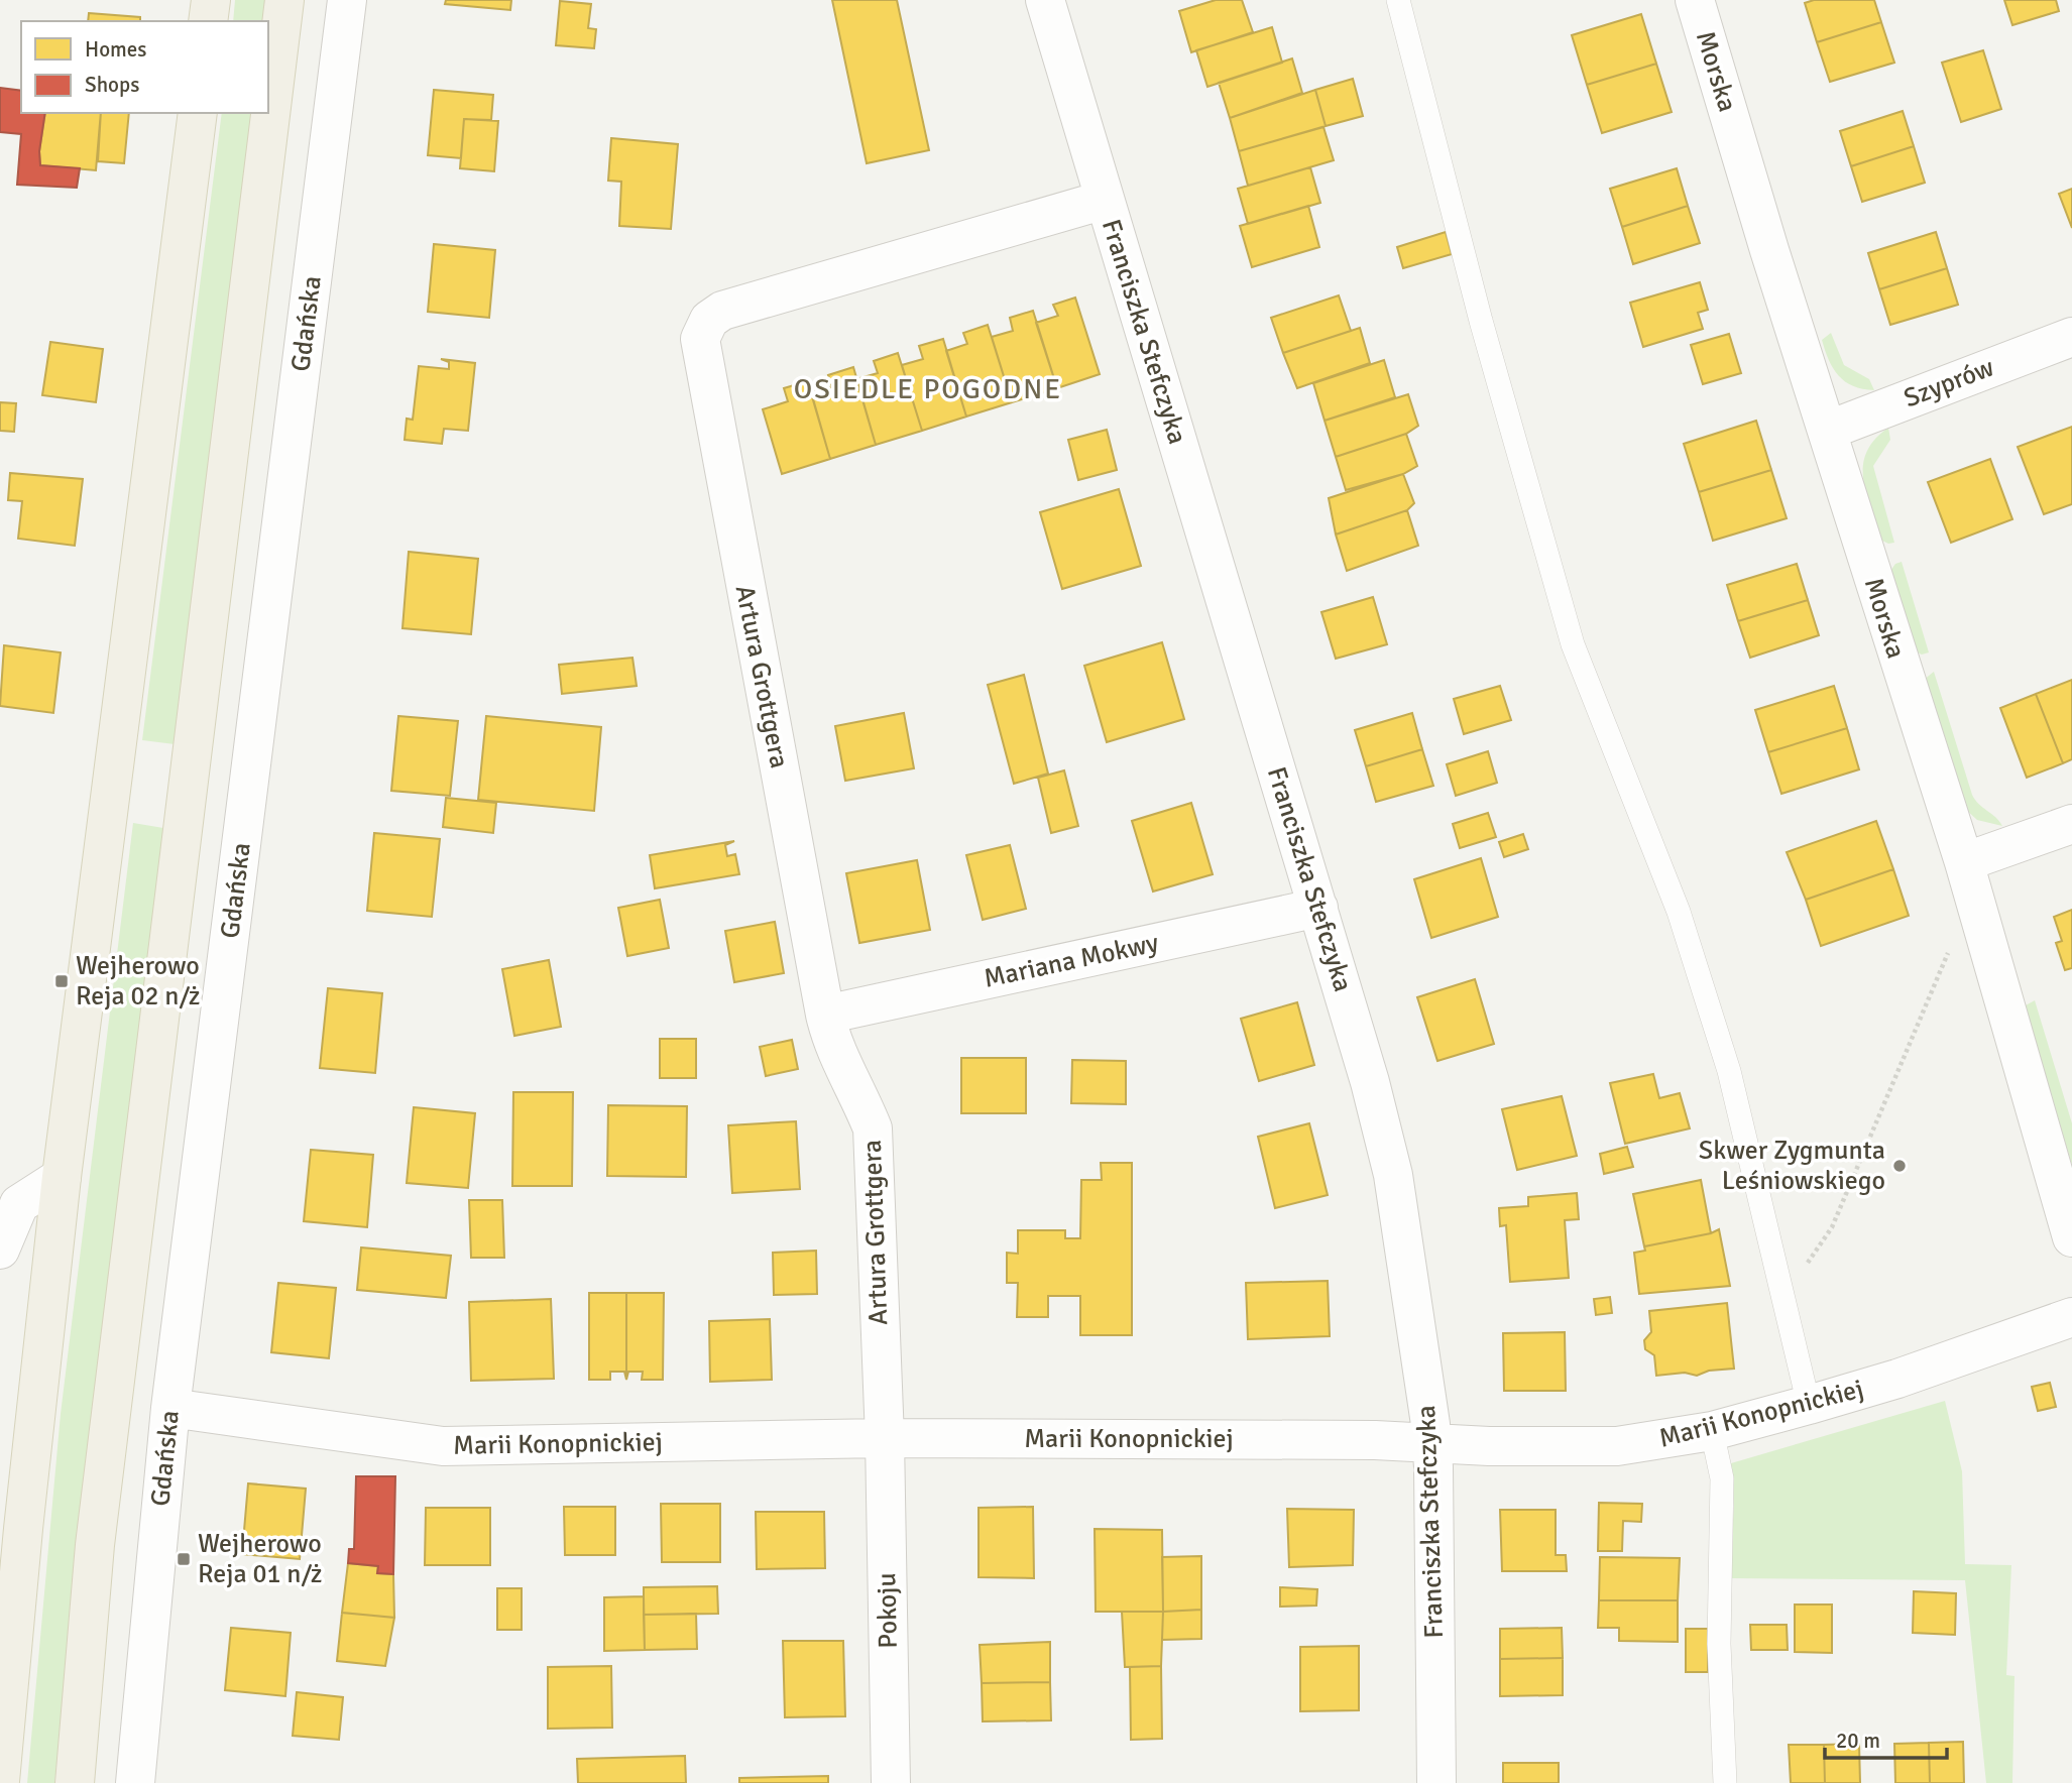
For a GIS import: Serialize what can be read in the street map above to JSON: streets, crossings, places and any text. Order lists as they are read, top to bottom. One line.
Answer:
{"streets":{"street":["Morska","Gdańska","Franciszka Stefczyka","Szyprów","Artura Grottgera","Mariana Mokwy","Marii Konopnickiej","Pokoju"]},"crossings":[["Morska","Szyprów"],["Gdańska","Marii Konopnickiej"],["Franciszka Stefczyka","Artura Grottgera"],["Franciszka Stefczyka","Mariana Mokwy"],["Franciszka Stefczyka","Marii Konopnickiej"],["Artura Grottgera","Mariana Mokwy"],["Artura Grottgera","Marii Konopnickiej"],["Artura Grottgera","Pokoju"],["Marii Konopnickiej","Pokoju"]],"districts":["OSIEDLE POGODNE"],"places":{"transit":["Wejherowo Reja 02 n/ż","Wejherowo Reja 01 n/ż"],"other":["Skwer Zygmunta Leśniowskiego"]},"legend":["Homes","Shops"],"scale_bar":"20 m"}
